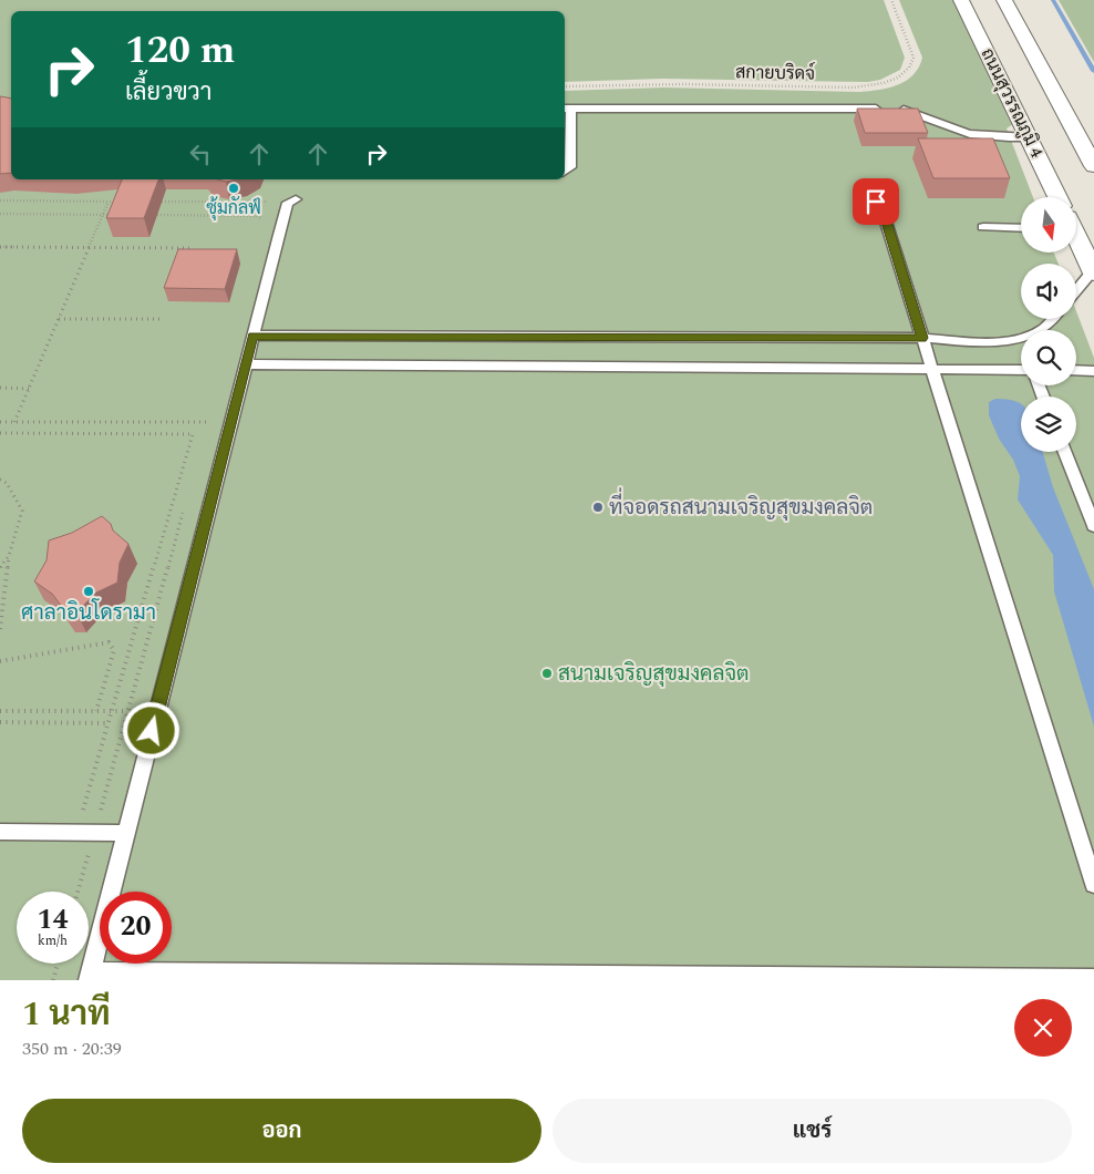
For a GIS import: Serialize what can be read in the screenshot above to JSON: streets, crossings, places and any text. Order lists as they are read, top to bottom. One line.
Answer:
{"streets":{"street":["ถนนสุวรรณภูมิ 4"],"path":["สกายบริดจ์"]},"places":["ซุ้มกัลฟ์","ที่จอดรถสนามเจริญสุขมงคลจิต","ศาลาอินโดรามา","สนามเจริญสุขมงคลจิต"],"north":"bottom","page":{"turn":["120 m","เลี้ยวขวา"],"speed":"14 km/h","limit":"20","heading":["1 นาที","350 m · 20:39"],"buttons":["ออก","แชร์"]}}
